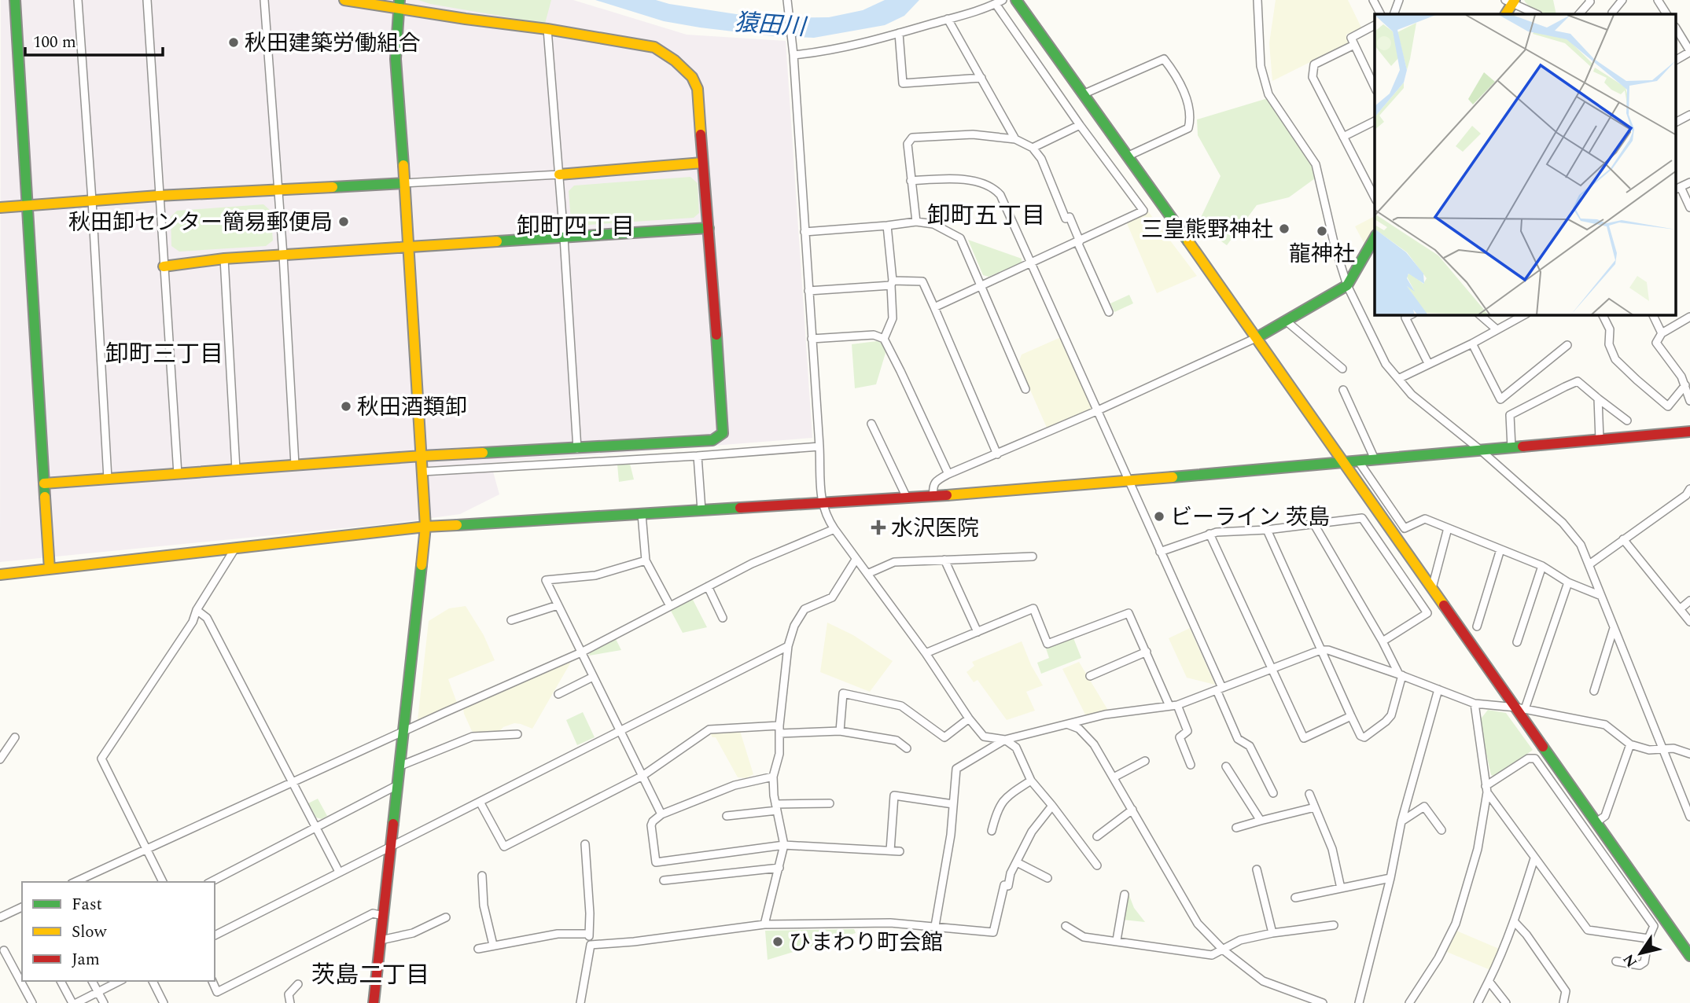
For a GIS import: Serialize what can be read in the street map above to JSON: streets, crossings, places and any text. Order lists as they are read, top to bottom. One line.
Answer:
{"districts":["卸町五丁目","卸町四丁目","卸町三丁目","茨島二丁目"],"water":["猿田川"],"places":{"other":["秋田建築労働組合","秋田卸センター簡易郵便局","三皇熊野神社","龍神社","秋田酒類卸","ビーライン 茨島","ひまわり町会館"],"health":["水沢医院"]},"legend":["Fast","Slow","Jam"],"scale_bar":"100 m","north":"bottom left"}
